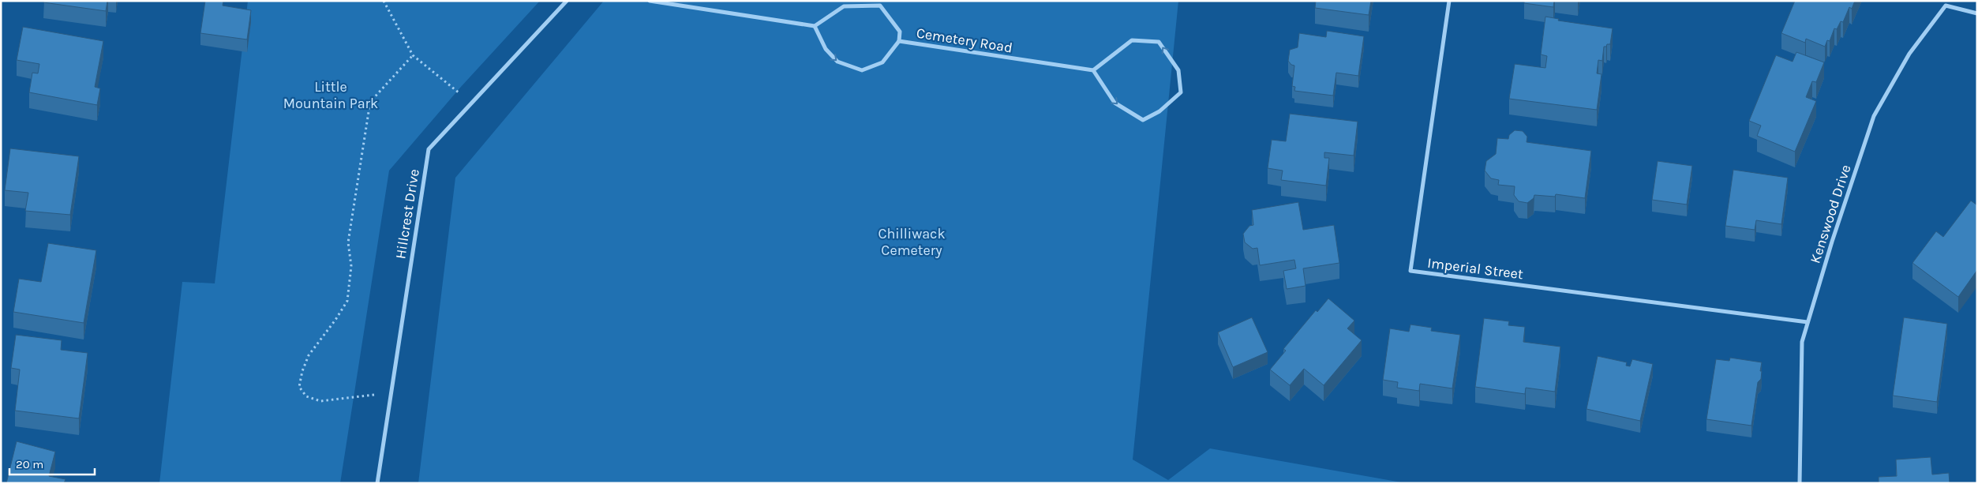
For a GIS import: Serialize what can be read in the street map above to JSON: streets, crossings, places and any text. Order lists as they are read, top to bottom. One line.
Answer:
{"streets":{"street":["Cemetery Road","Hillcrest Drive","Kenswood Drive","Imperial Street"]},"crossings":[["Kenswood Drive","Imperial Street"]],"parks":["Little Mountain Park","Chilliwack Cemetery"],"scale_bar":"20 m"}
